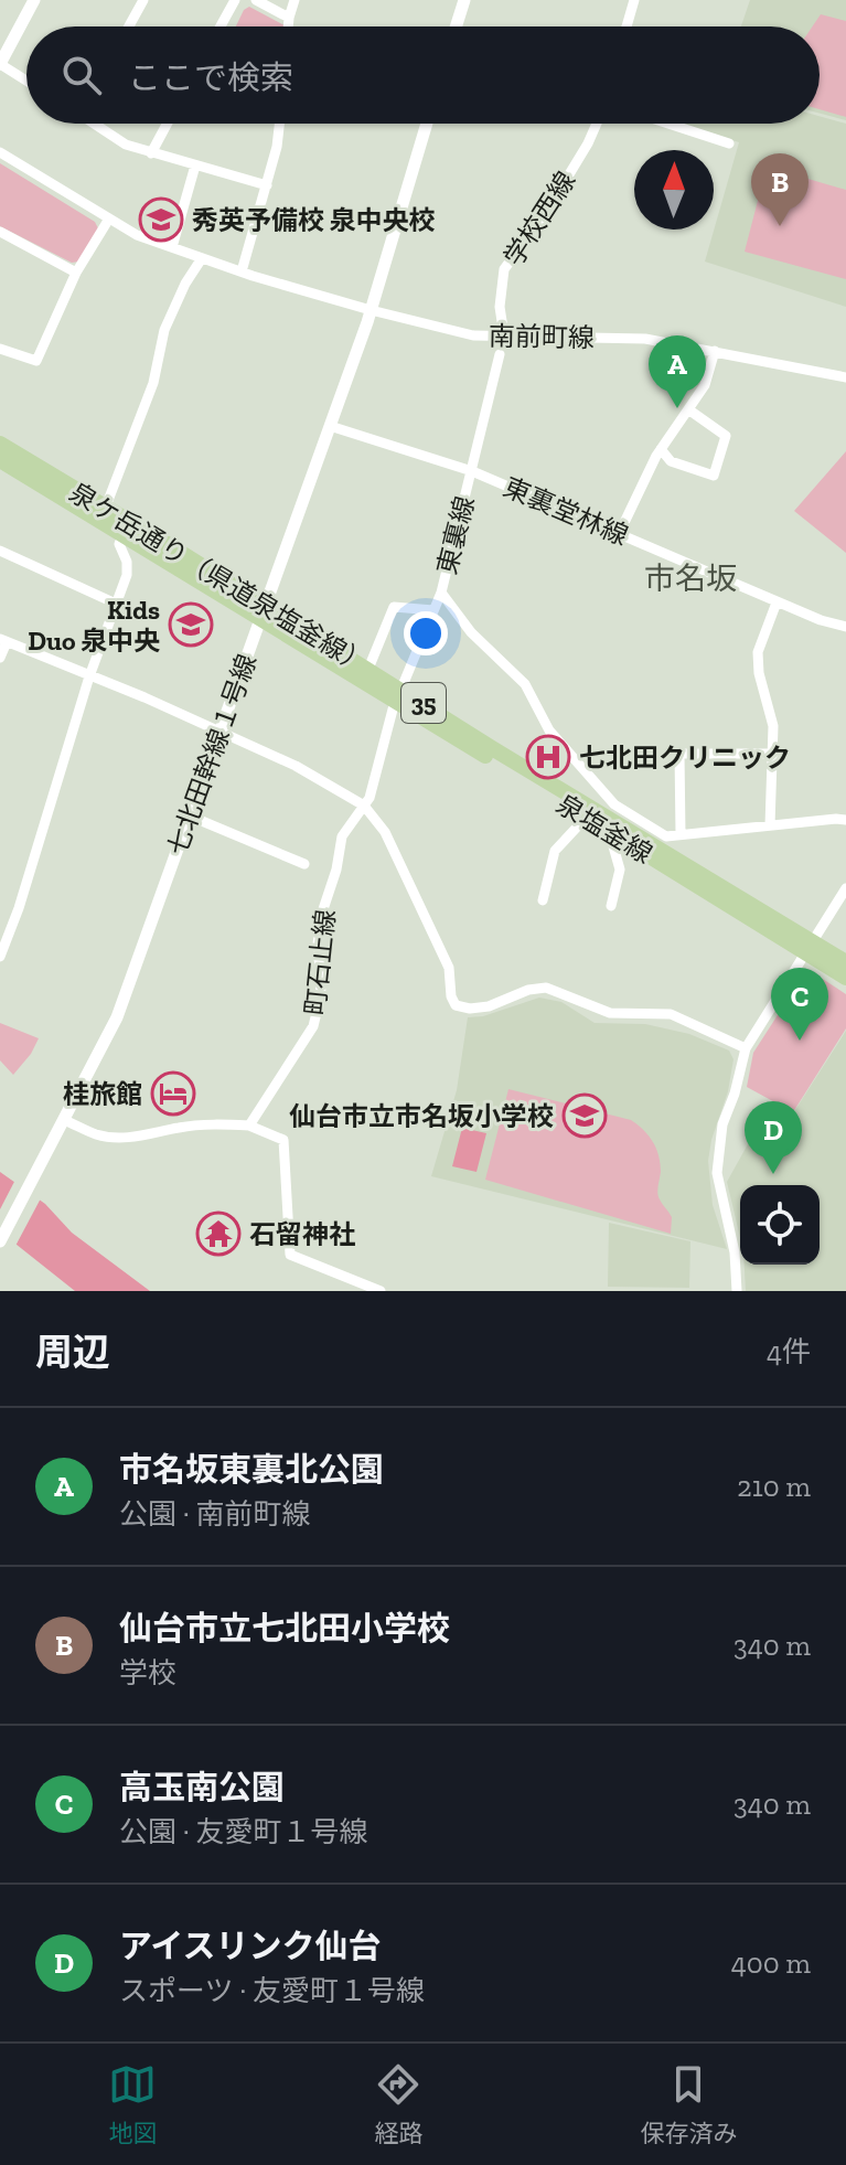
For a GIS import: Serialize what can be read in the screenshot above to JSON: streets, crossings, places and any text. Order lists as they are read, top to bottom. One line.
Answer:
{"streets":{"main road":["泉ケ岳通り（県道泉塩釜線）","35","泉塩釜線"],"street":["学校西線","南前町線","東裏堂林線","東裏線","七北田幹線１号線","町石止線"]},"crossings":[["学校西線","南前町線"],["南前町線","七北田幹線１号線"],["東裏堂林線","東裏線"],["東裏堂林線","七北田幹線１号線"],["東裏線","泉ケ岳通り（県道泉塩釜線）"],["東裏線","泉塩釜線"],["東裏線","町石止線"],["泉ケ岳通り（県道泉塩釜線）","七北田幹線１号線"],["泉ケ岳通り（県道泉塩釜線）","泉塩釜線"],["泉ケ岳通り（県道泉塩釜線）","町石止線"],["35","泉塩釜線"],["七北田幹線１号線","泉塩釜線"],["泉塩釜線","町石止線"]],"districts":["市名坂"],"places":{"school or university":["秀英予備校 泉中央校","Kids Duo 泉中央","仙台市立市名坂小学校"],"hospital":["七北田クリニック"],"hotel":["桂旅館"],"temple":["石留神社"]},"north":"top","page":{"search":"ここで検索","pins":["B","A","C","D"],"heading":["周辺","4件"],"list":[{"mark":"A","name":"市名坂東裏北公園","note":"公園 · 南前町線","value":"210 m"},{"mark":"B","name":"仙台市立七北田小学校","note":"学校","value":"340 m"},{"mark":"C","name":"高玉南公園","note":"公園 · 友愛町１号線","value":"340 m"},{"mark":"D","name":"アイスリンク仙台","note":"スポーツ · 友愛町１号線","value":"400 m"}],"nav":["地図","経路","保存済み"]}}
